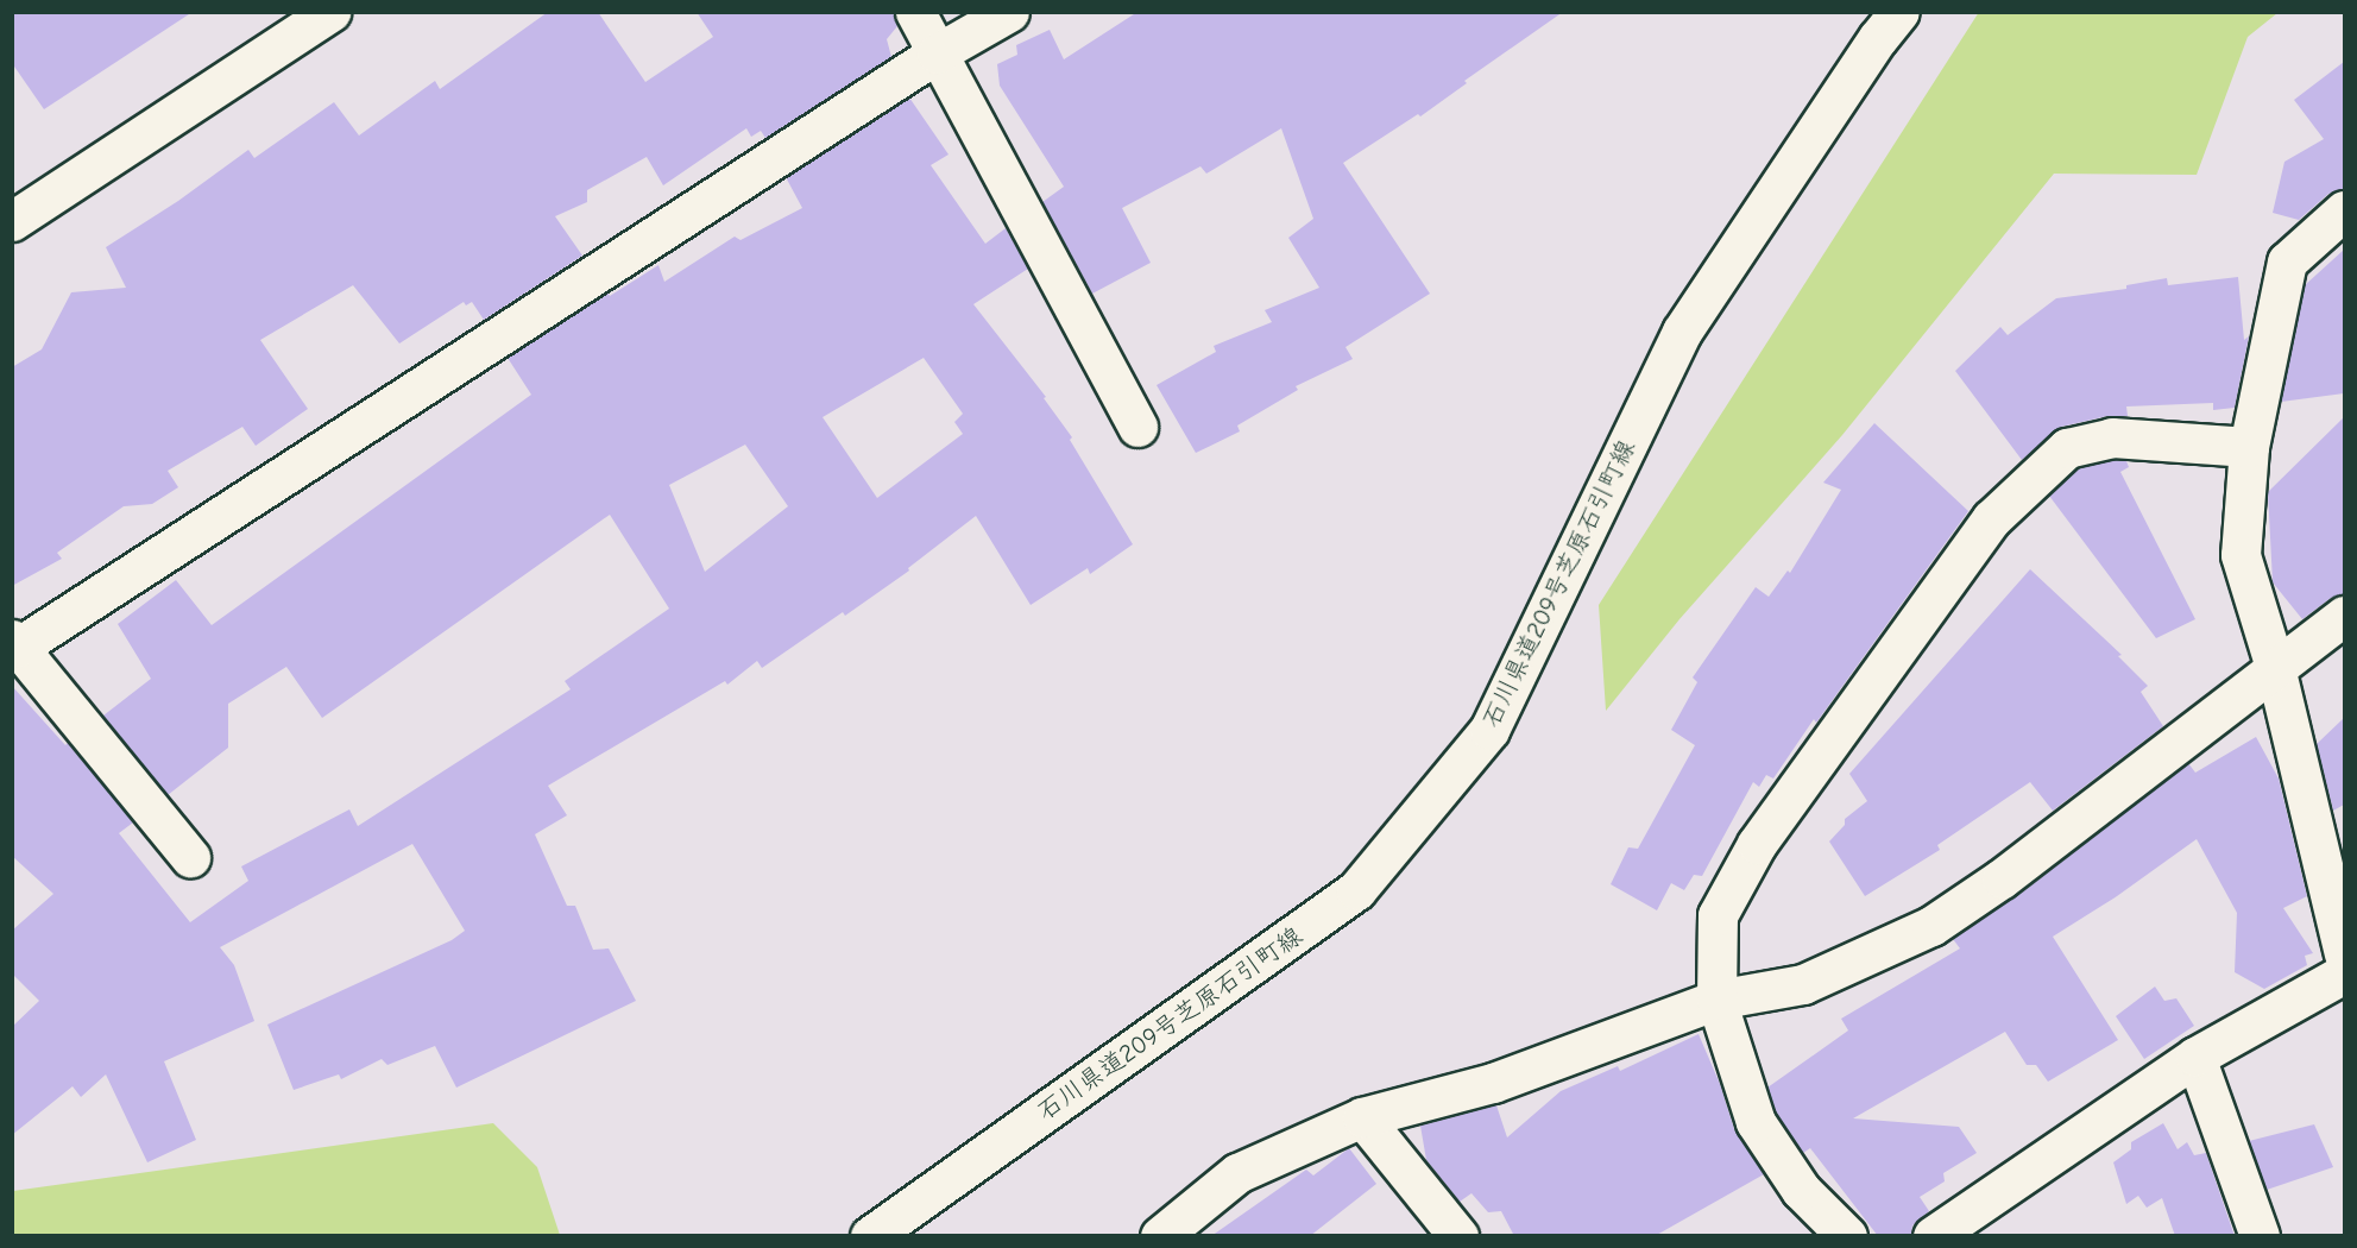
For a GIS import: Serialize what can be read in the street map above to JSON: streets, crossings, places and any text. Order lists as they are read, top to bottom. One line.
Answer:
{"streets":{"street":["石川県道209号芝原石引町線"]}}
